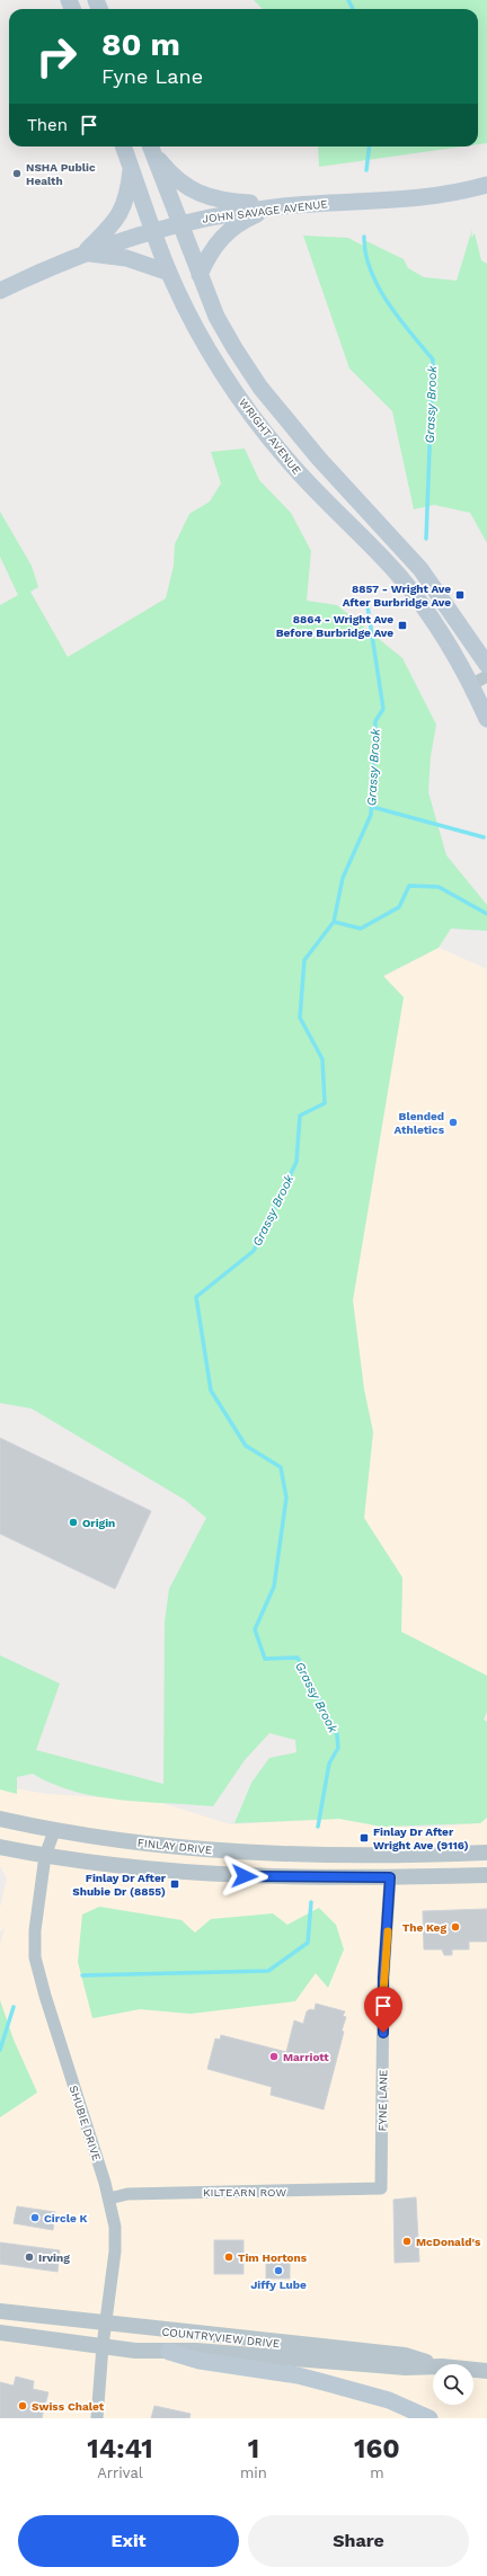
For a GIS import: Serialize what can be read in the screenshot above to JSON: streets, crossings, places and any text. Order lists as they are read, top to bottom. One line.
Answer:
{"streets":{"main road":["JOHN SAVAGE AVENUE","WRIGHT AVENUE"],"street":["FINLAY DRIVE","FYNE LANE","SHUBIE DRIVE","KILTEARN ROW","COUNTRYVIEW DRIVE"]},"crossings":[["JOHN SAVAGE AVENUE","WRIGHT AVENUE"],["FINLAY DRIVE","SHUBIE DRIVE"],["FYNE LANE","KILTEARN ROW"],["SHUBIE DRIVE","KILTEARN ROW"],["SHUBIE DRIVE","COUNTRYVIEW DRIVE"]],"water":["Grassy Brook"],"places":{"other":["NSHA Public Health","Blended Athletics","Origin","The Keg","Marriott","Circle K","McDonald's","Irving","Tim Hortons","Jiffy Lube","Swiss Chalet"],"transit":["8857 - Wright Ave After Burbridge Ave","8864 - Wright Ave Before Burbridge Ave","Finlay Dr After Wright Ave (9116)","Finlay Dr After Shubie Dr (8855)"]},"page":{"turn":["80 m","Fyne Lane"],"then":"Then","eta":["14:41","Arrival","1","min","160","m"],"buttons":["Exit","Share"]}}
